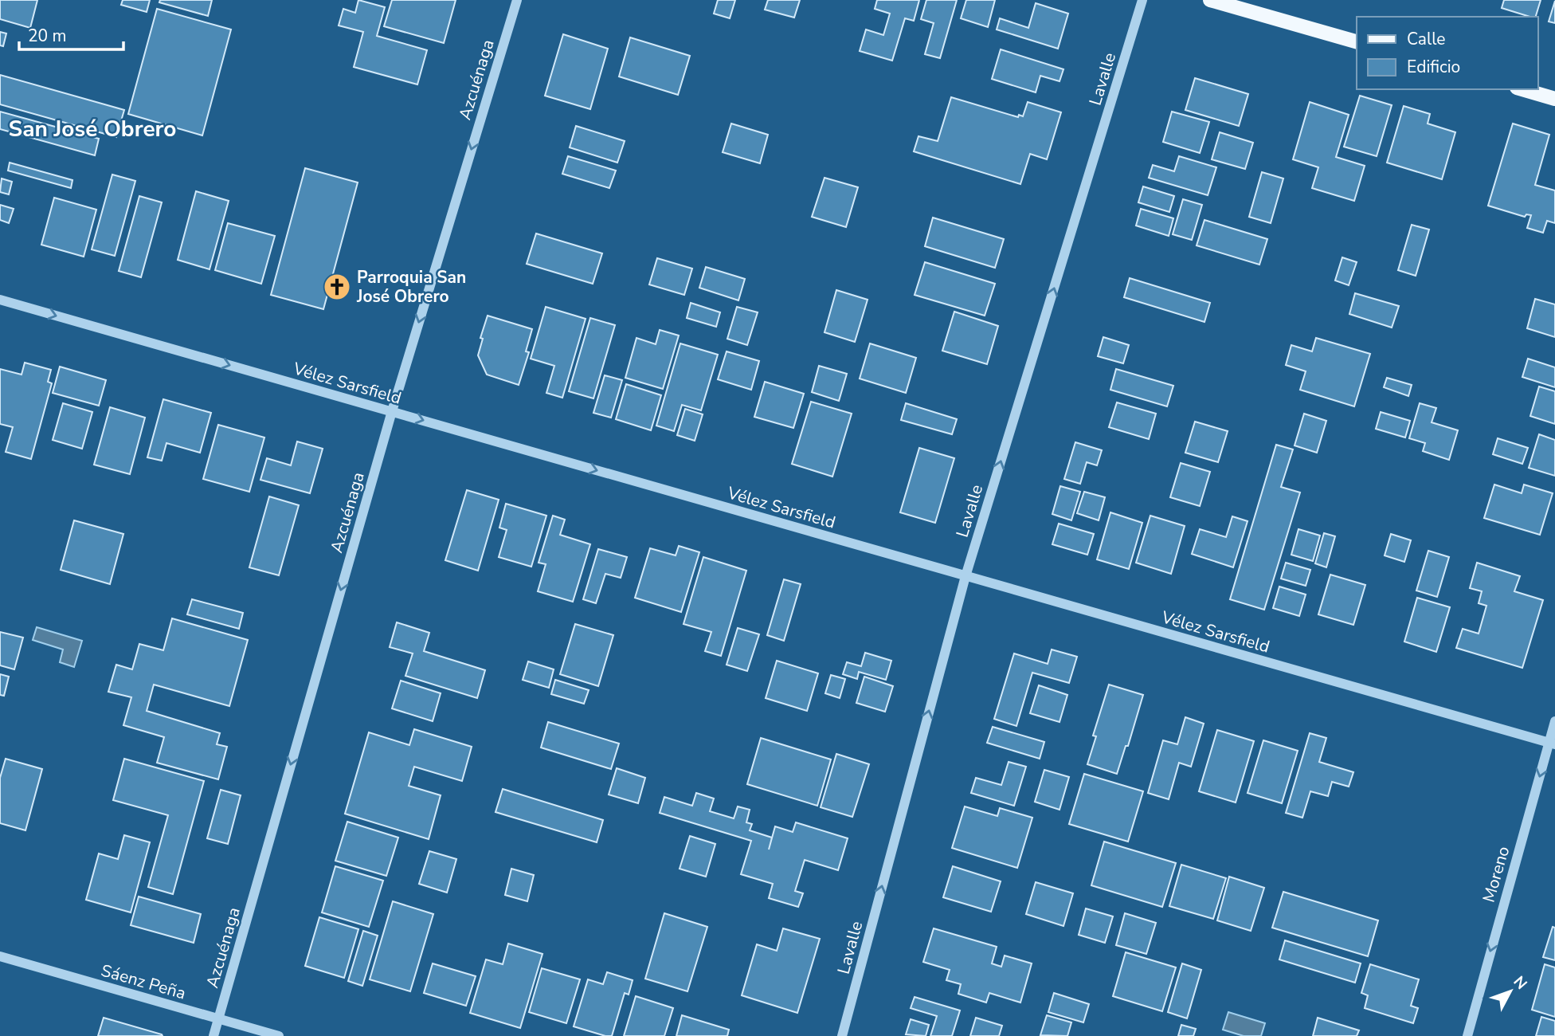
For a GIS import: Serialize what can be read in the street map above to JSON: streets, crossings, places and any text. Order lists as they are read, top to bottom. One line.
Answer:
{"streets":{"street":["Lavalle","Azcuénaga","Vélez Sarsfield","Moreno","Sáenz Peña"]},"crossings":[["Lavalle","Vélez Sarsfield"],["Azcuénaga","Vélez Sarsfield"],["Azcuénaga","Sáenz Peña"],["Vélez Sarsfield","Moreno"]],"one_way":["Lavalle","Azcuénaga","Vélez Sarsfield","Moreno"],"districts":["San José Obrero"],"places":{"church":["Parroquia San José Obrero"]},"legend":["Calle","Edificio"],"scale_bar":"20 m","north":"top right"}
